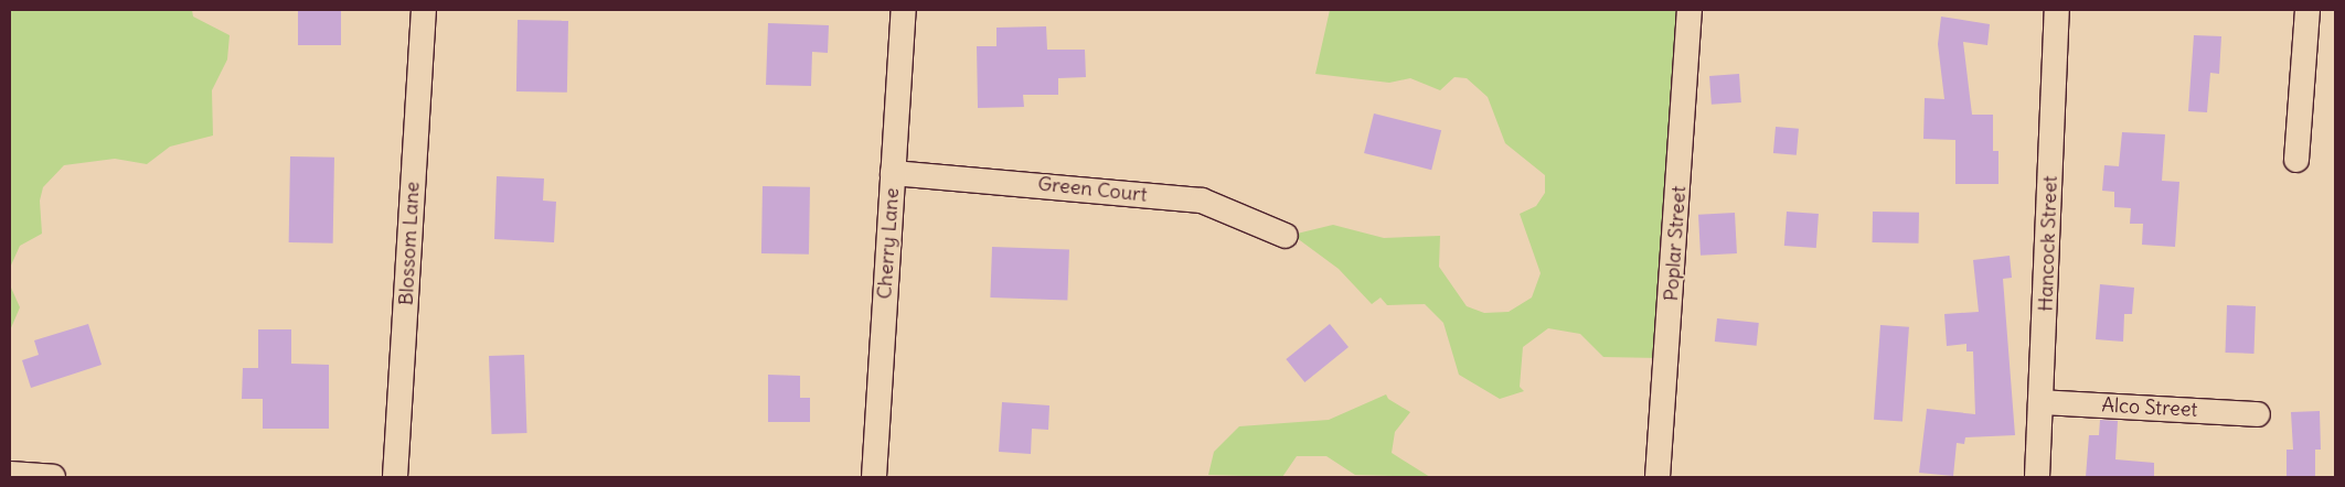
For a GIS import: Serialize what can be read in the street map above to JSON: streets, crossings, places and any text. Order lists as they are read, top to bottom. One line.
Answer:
{"streets":{"street":["Green Court","Blossom Lane","Cherry Lane","Poplar Street","Hancock Street","Alco Street"]},"crossings":[["Green Court","Cherry Lane"],["Hancock Street","Alco Street"]]}
